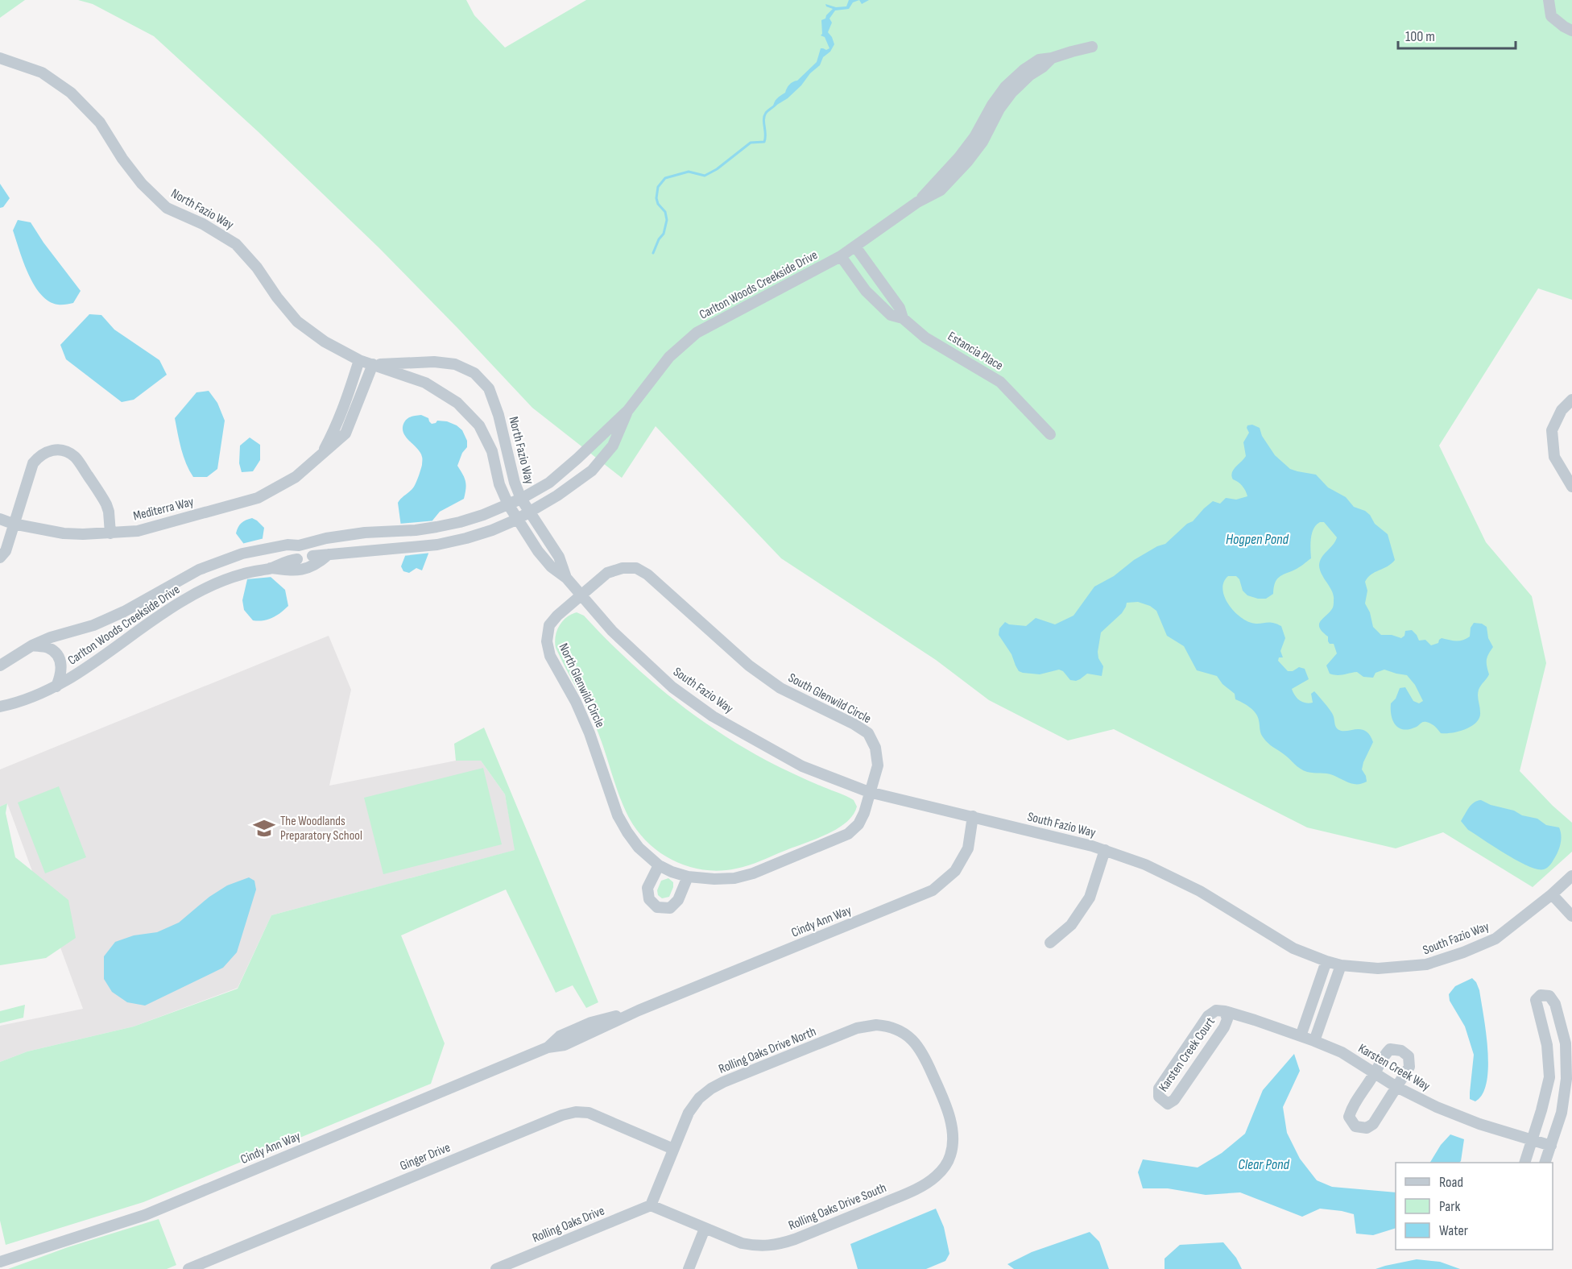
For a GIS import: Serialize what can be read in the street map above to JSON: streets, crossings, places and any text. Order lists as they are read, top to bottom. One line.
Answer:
{"streets":{"street":["North Fazio Way","Carlton Woods Creekside Drive","Estancia Place","Mediterra Way","North Glenwild Circle","South Fazio Way","South Glenwild Circle","Cindy Ann Way","Rolling Oaks Drive North","Karsten Creek Court","Karsten Creek Way","Ginger Drive","Rolling Oaks Drive South","Rolling Oaks Drive"]},"crossings":[["North Fazio Way","Carlton Woods Creekside Drive"],["North Fazio Way","Mediterra Way"],["North Fazio Way","South Fazio Way"],["Carlton Woods Creekside Drive","Estancia Place"],["Carlton Woods Creekside Drive","South Fazio Way"],["North Glenwild Circle","South Fazio Way"],["North Glenwild Circle","South Glenwild Circle"],["South Fazio Way","South Glenwild Circle"],["South Fazio Way","Cindy Ann Way"],["Rolling Oaks Drive North","Ginger Drive"],["Rolling Oaks Drive North","Rolling Oaks Drive South"],["Rolling Oaks Drive North","Rolling Oaks Drive"],["Karsten Creek Court","Karsten Creek Way"],["Rolling Oaks Drive South","Rolling Oaks Drive"]],"water":["Hogpen Pond","Clear Pond"],"places":{"school or university":["The Woodlands Preparatory School"]},"legend":["Road","Park","Water"],"scale_bar":"100 m"}
